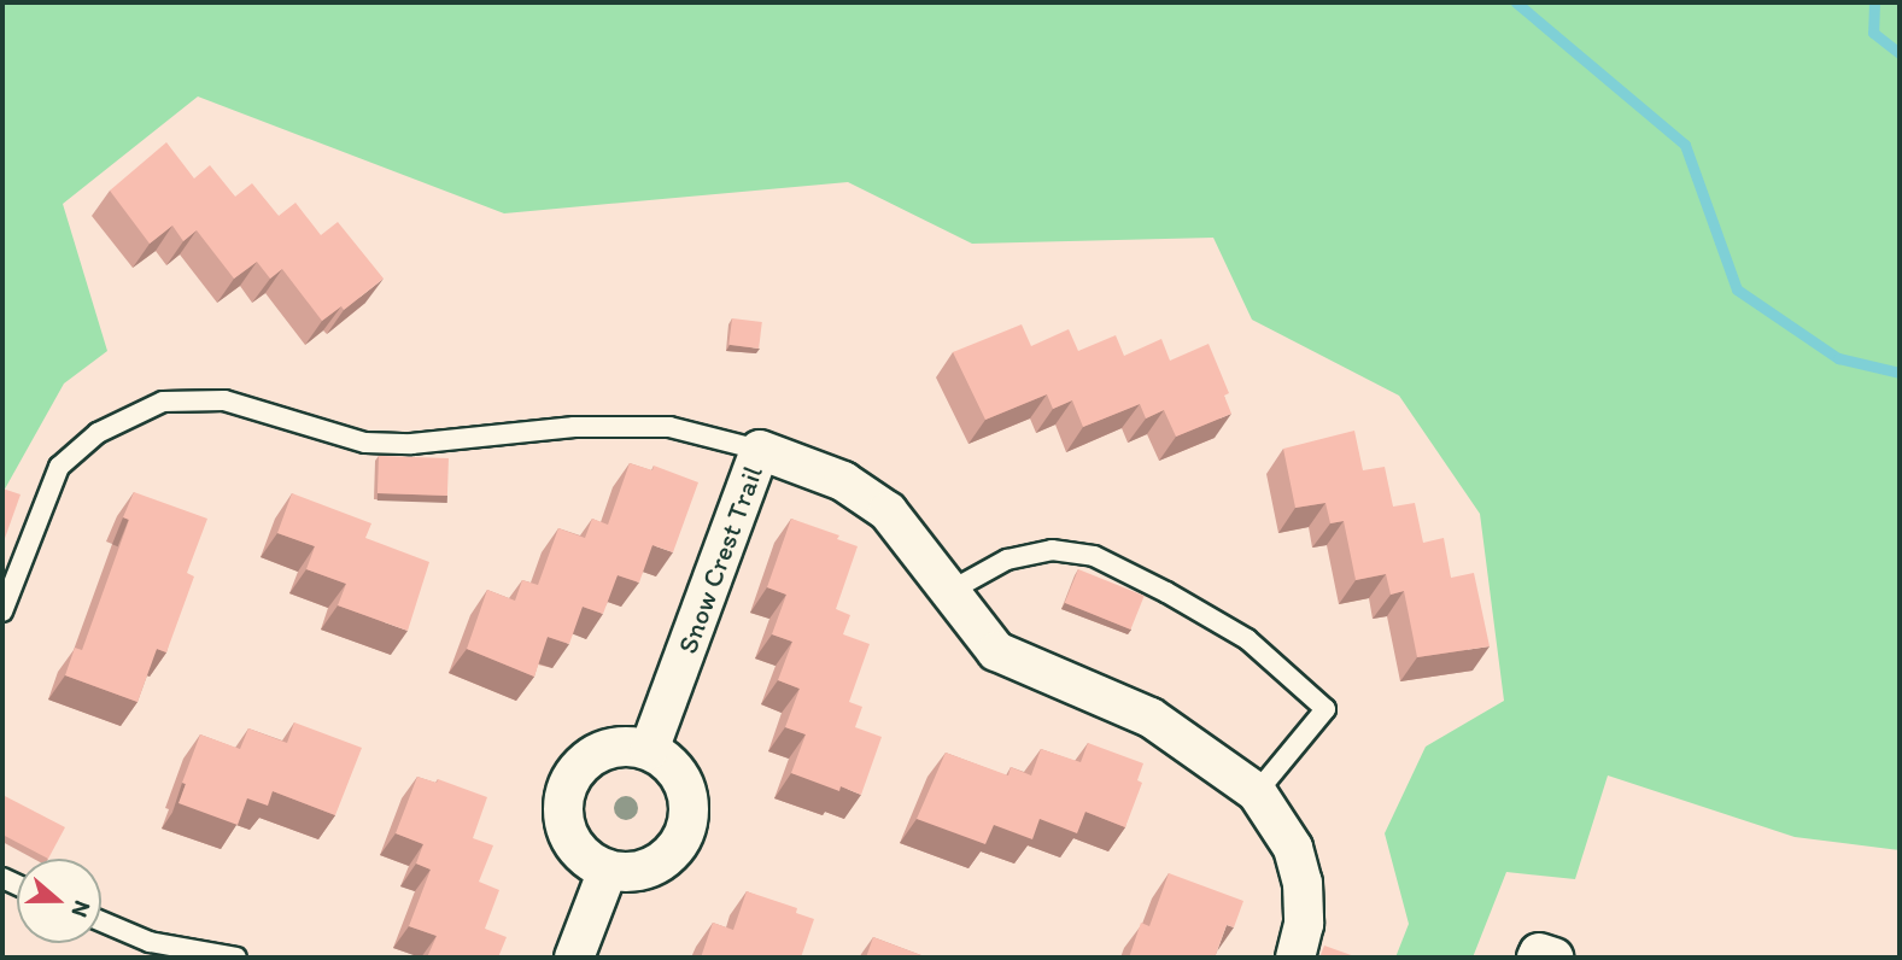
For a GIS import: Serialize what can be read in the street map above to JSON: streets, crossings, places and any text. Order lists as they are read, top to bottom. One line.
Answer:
{"streets":{"street":["Snow Crest Trail"]},"north":"right"}
